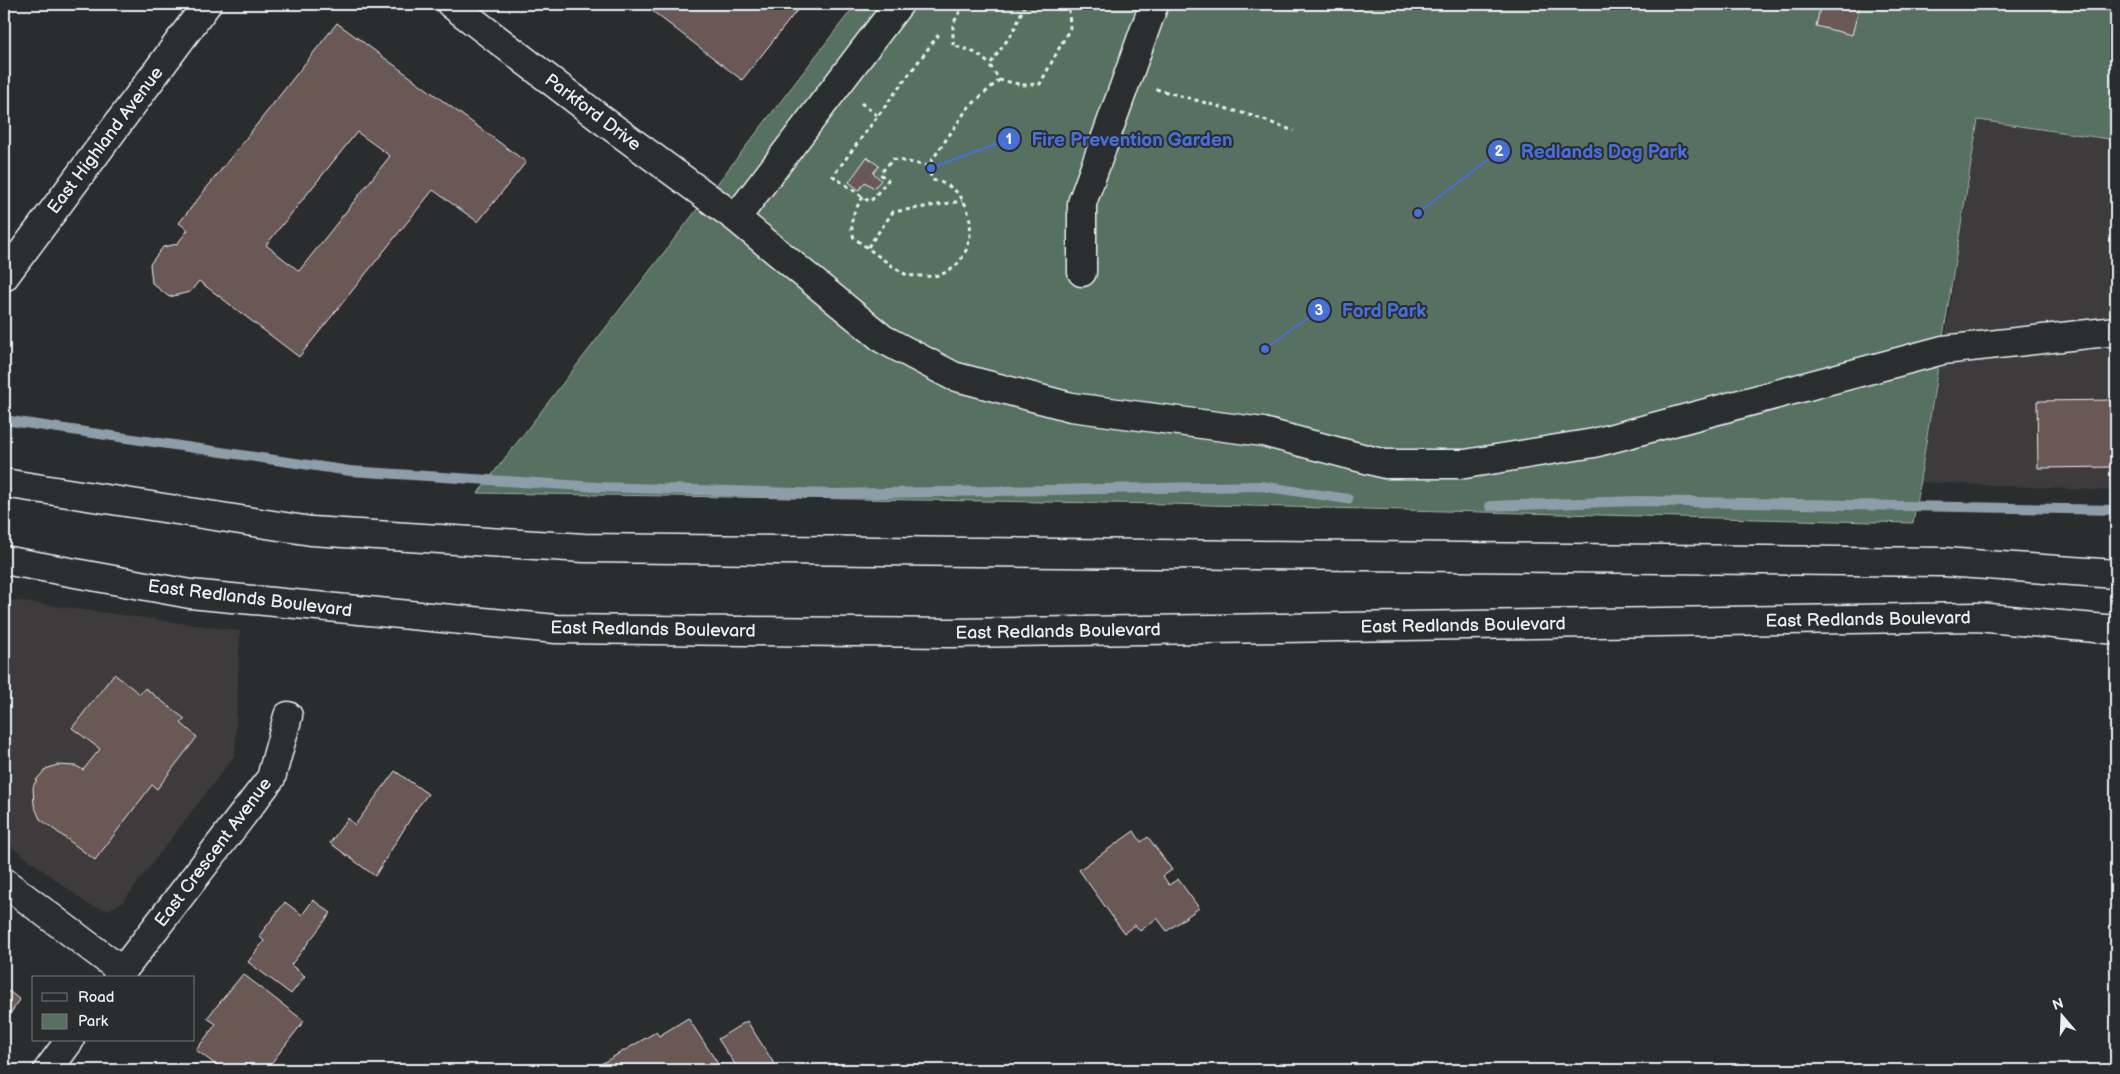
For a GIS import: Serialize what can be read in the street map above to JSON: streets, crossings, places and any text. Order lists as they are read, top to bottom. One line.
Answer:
{"streets":{"main road":["Parkford Drive","East Highland Avenue","East Redlands Boulevard","East Crescent Avenue"]},"places":["Fire Prevention Garden","Redlands Dog Park","Ford Park"],"legend":["Road","Park"],"north":"top"}
